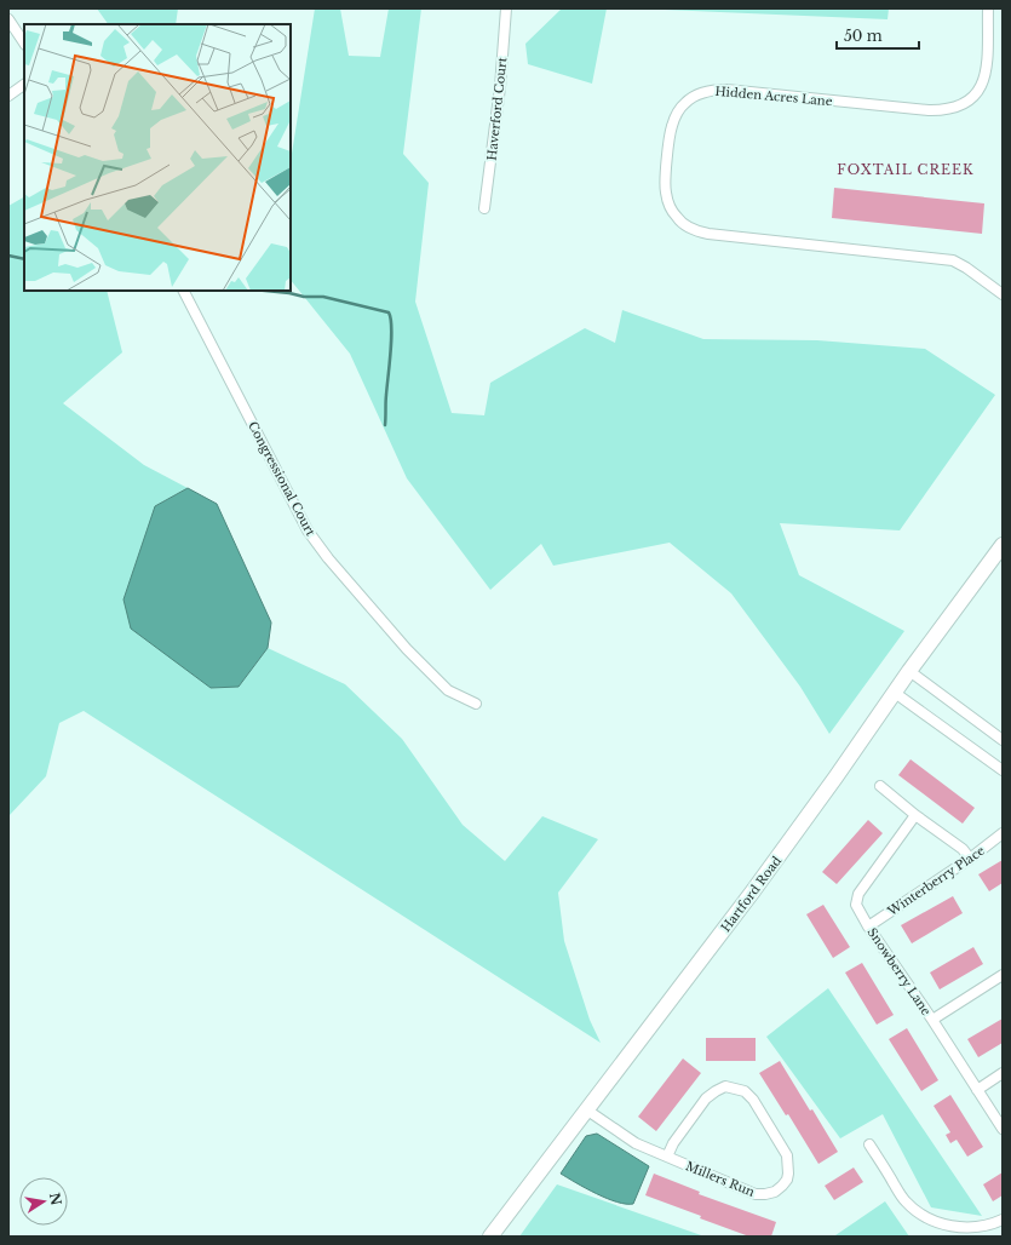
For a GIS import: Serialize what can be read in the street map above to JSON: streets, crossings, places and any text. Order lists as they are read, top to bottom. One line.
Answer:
{"streets":{"main road":["Hartford Road"],"street":["Hidden Acres Lane","Haverford Court","Congressional Court","Winterberry Place","Snowberry Lane","Millers Run"]},"crossings":[["Winterberry Place","Snowberry Lane"],["Hartford Road","Millers Run"]],"districts":["FOXTAIL CREEK"],"scale_bar":"50 m","north":"right"}
